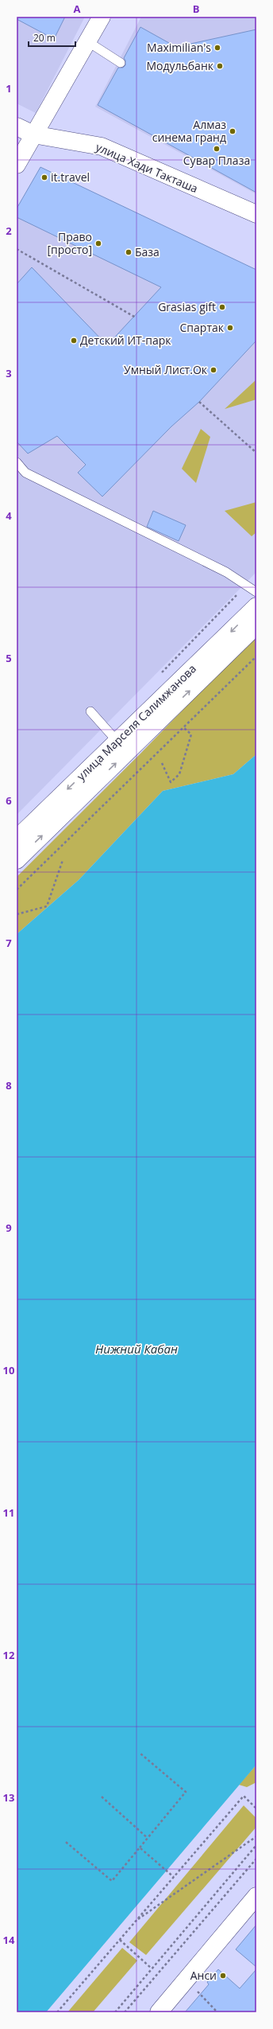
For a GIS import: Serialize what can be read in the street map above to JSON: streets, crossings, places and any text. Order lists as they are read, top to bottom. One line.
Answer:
{"streets":{"main road":["улица Хади Такташа","улица Марселя Салимжанова"]},"water":["Нижний Кабан"],"places":["Maximilian's","Модульбанк","Алмаз синема гранд","Сувар Плаза","it.travel","Право [просто]","База","Grasias gift","Спартак","Детский ИТ-парк","Умный Лист.Ок","Анси"],"scale_bar":"20 m","grid":{"columns":["A","B"],"rows":["1","2","3","4","5","6","7","8","9","10","11","12","13","14"]}}
